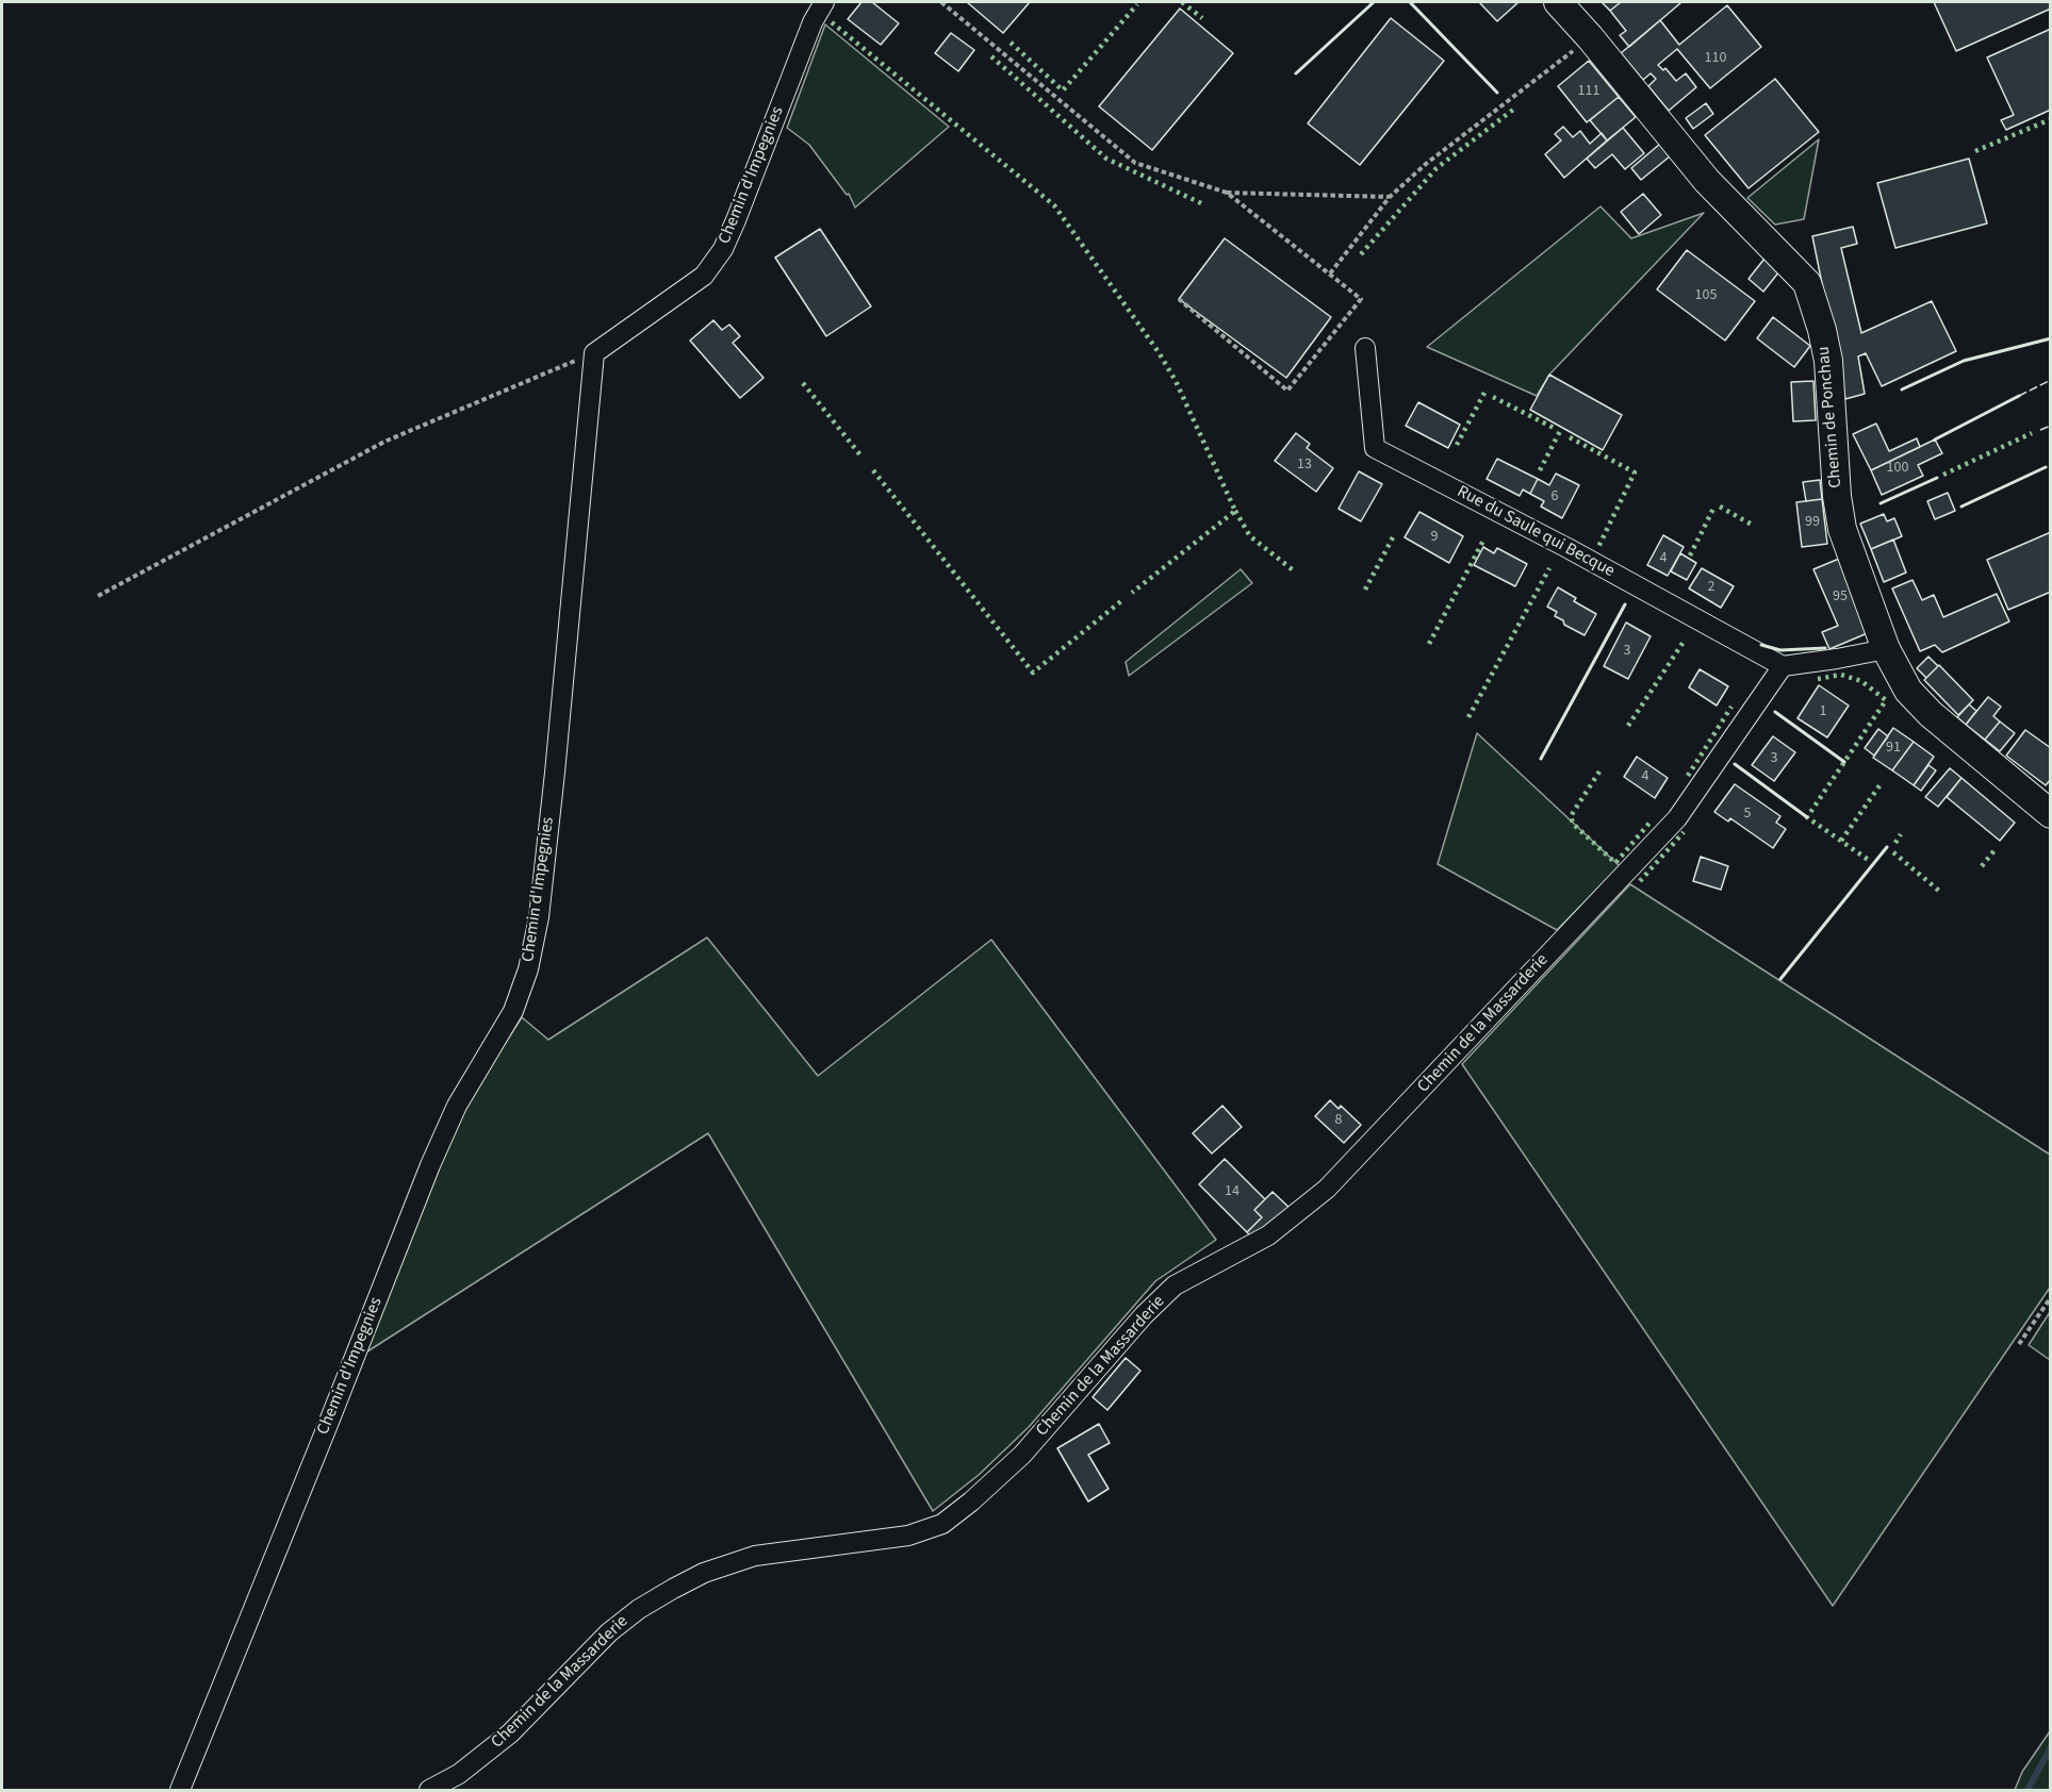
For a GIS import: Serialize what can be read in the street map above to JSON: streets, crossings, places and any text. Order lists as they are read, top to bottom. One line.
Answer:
{"streets":{"street":["Chemin d'Impegnies","Chemin de Ponchau","Rue du Saule qui Becque","Chemin de la Massarderie"]},"crossings":[["Rue du Saule qui Becque","Chemin de la Massarderie"]],"house_numbers":["110","111","105","13","100","6","99","9","4","2","95","3","1","91","3","4","5","8","14"]}
